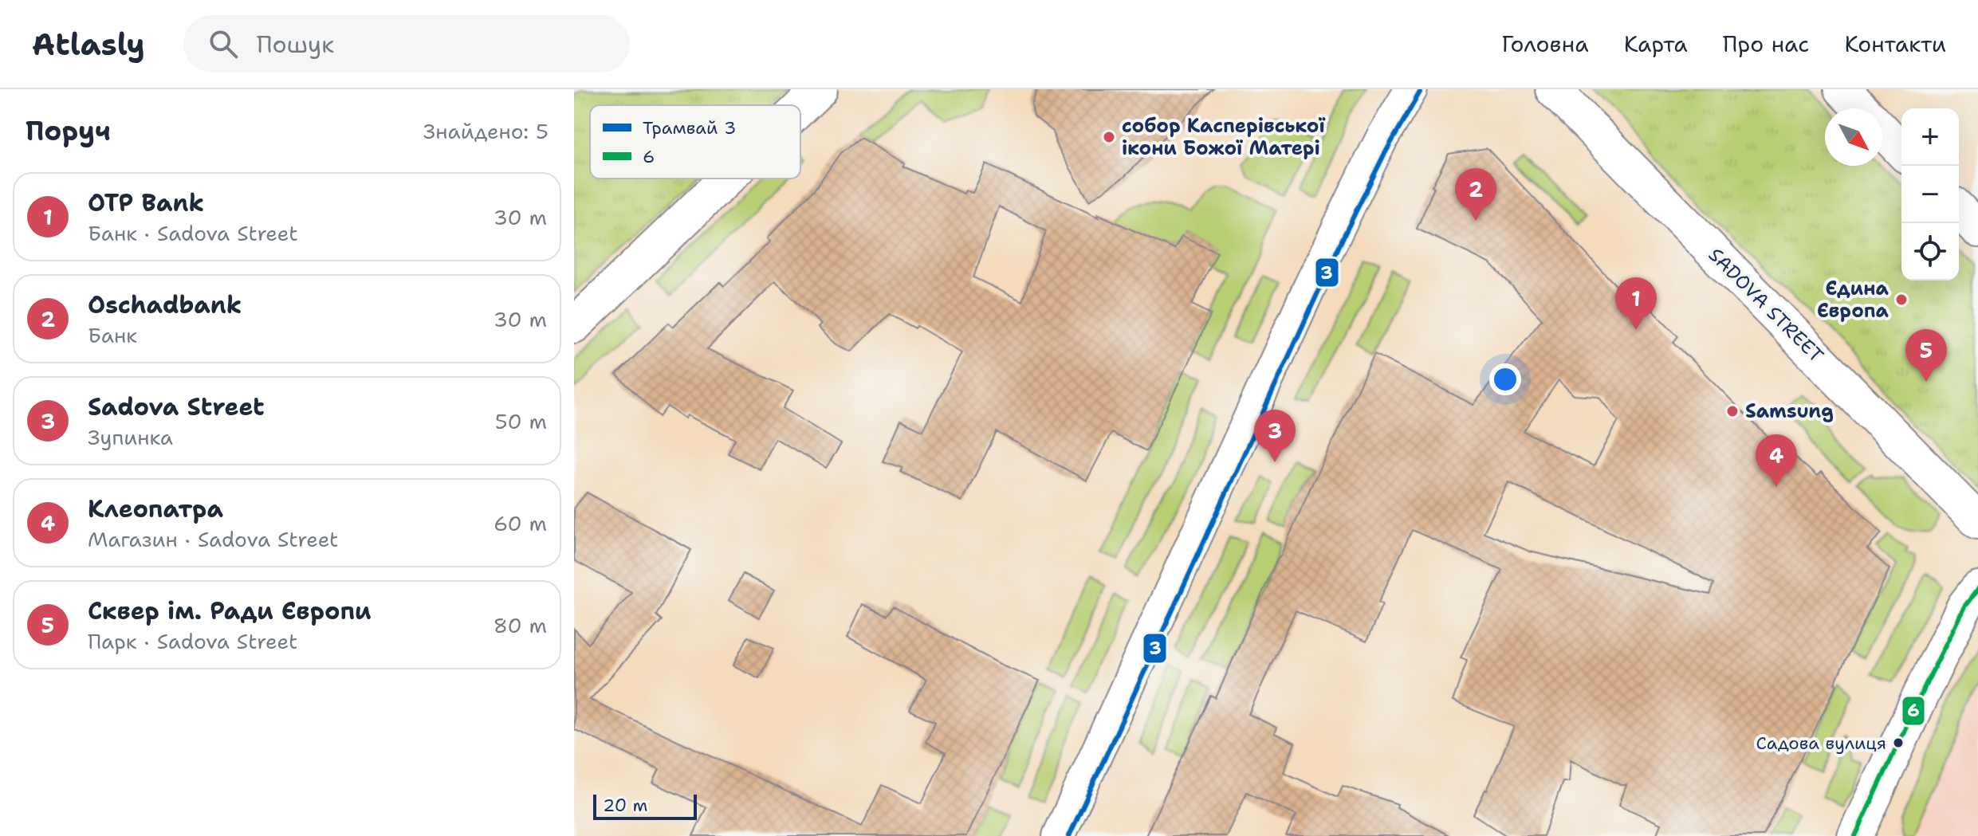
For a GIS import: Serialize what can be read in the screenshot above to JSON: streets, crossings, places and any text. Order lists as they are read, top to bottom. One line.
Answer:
{"streets":{"main road":["SADOVA STREET"]},"places":["собор Касперівської ікони Божої Матері","Єдина Європа","Samsung","Садова вулиця"],"lines":["tram line 3","transit line 6"],"legend":["Трамвай 3","6"],"scale_bar":"20 m","north":"bottom right","page":{"header":"Atlasly","search":"Пошук","nav":["Головна","Карта","Про нас","Контакти"],"heading":["Поруч","Знайдено: 5"],"map_buttons":["+","−"],"pins":["2","1","5","3","4"],"list":[{"mark":"1","name":"OTP Bank","note":"Банк · Sadova Street","value":"30 m"},{"mark":"2","name":"Oschadbank","note":"Банк","value":"30 m"},{"mark":"3","name":"Sadova Street","note":"Зупинка","value":"50 m"},{"mark":"4","name":"Клеопатра","note":"Магазин · Sadova Street","value":"60 m"},{"mark":"5","name":"Сквер ім. Ради Європи","note":"Парк · Sadova Street","value":"80 m"}],"scale":"20 m"}}
